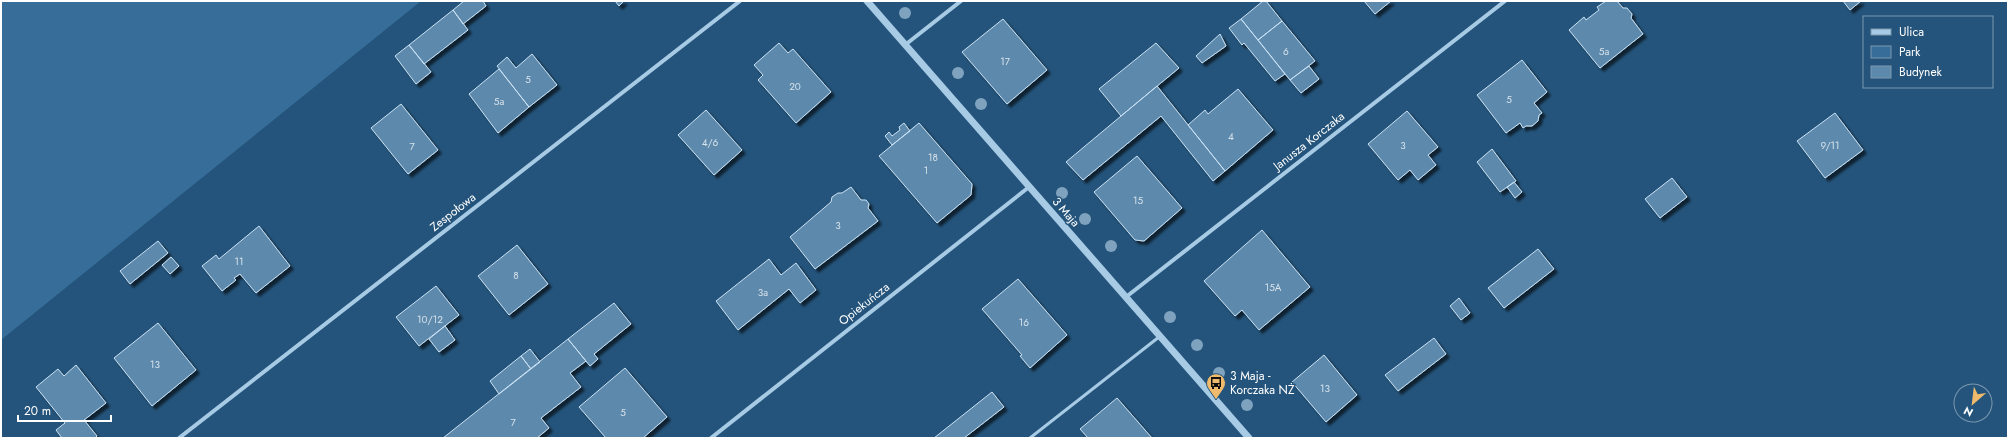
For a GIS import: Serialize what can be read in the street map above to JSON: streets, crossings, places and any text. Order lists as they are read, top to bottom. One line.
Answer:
{"streets":{"street":["Janusza Korczaka","Zespołowa","3 Maja","Opiekuńcza"]},"crossings":[["Janusza Korczaka","3 Maja"],["3 Maja","Opiekuńcza"]],"places":{"bus stop":["3 Maja - Korczaka NŻ"]},"house_numbers":["6","5a","17","5","20","5","5a","4","4/6","3","9/11","7","18","1","15","3","11","8","15A","3a","10/12","16","13","13","5","7"],"legend":["Ulica","Park","Budynek"],"scale_bar":"20 m","north":"bottom left"}
